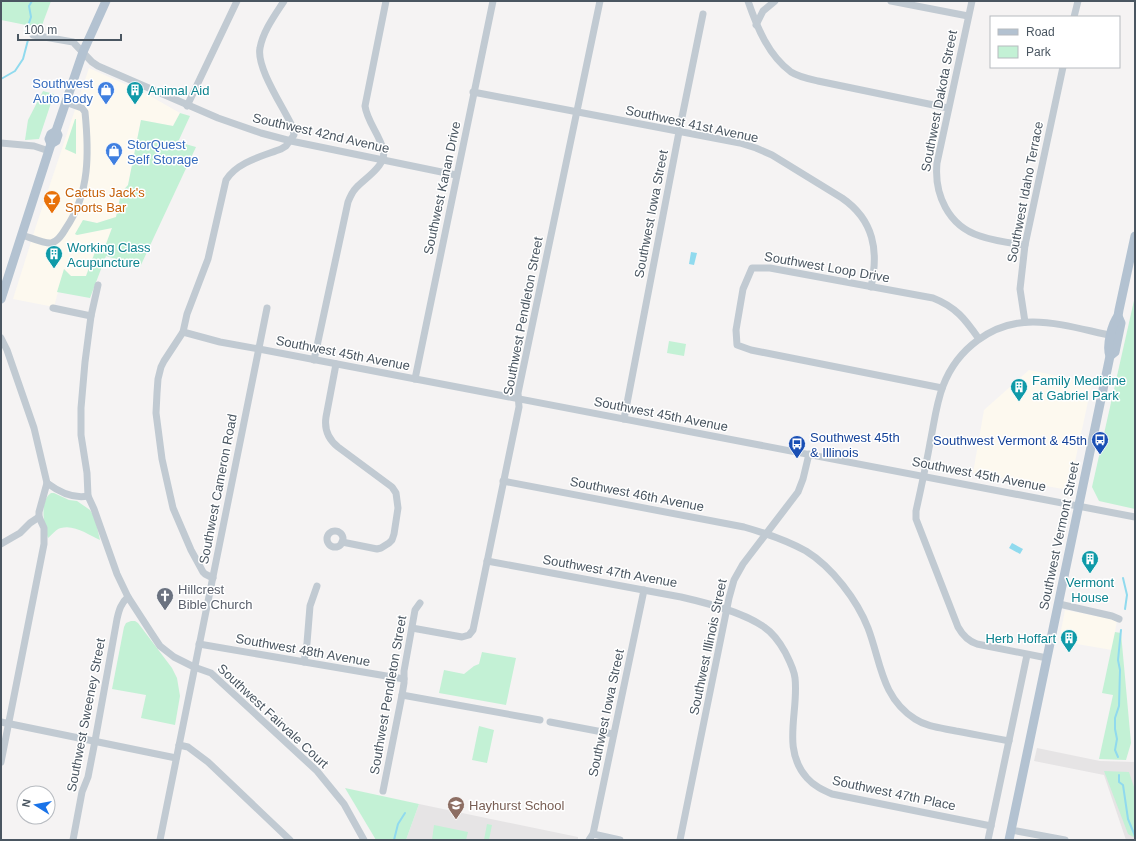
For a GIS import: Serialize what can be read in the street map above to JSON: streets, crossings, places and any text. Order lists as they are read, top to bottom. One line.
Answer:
{"streets":{"main road":["Southwest Vermont Street"],"street":["Southwest Dakota Street","Southwest 41st Avenue","Southwest 42nd Avenue","Southwest Kanan Drive","Southwest Idaho Terrace","Southwest Iowa Street","Southwest Loop Drive","Southwest Pendleton Street","Southwest 45th Avenue","Southwest Cameron Road","Southwest 46th Avenue","Southwest 47th Avenue","Southwest Illinois Street","Southwest 48th Avenue","Southwest Sweeney Street","Southwest Fairvale Court","Southwest 47th Place"]},"crossings":[["Southwest Dakota Street","Southwest Idaho Terrace"],["Southwest 41st Avenue","Southwest Kanan Drive"],["Southwest 41st Avenue","Southwest Iowa Street"],["Southwest 41st Avenue","Southwest Loop Drive"],["Southwest 41st Avenue","Southwest Pendleton Street"],["Southwest 42nd Avenue","Southwest Kanan Drive"],["Southwest Kanan Drive","Southwest 45th Avenue"],["Southwest Iowa Street","Southwest 45th Avenue"],["Southwest Iowa Street","Southwest 47th Avenue"],["Southwest Pendleton Street","Southwest 45th Avenue"],["Southwest Pendleton Street","Southwest 46th Avenue"],["Southwest Pendleton Street","Southwest 47th Avenue"],["Southwest Pendleton Street","Southwest 48th Avenue"],["Southwest 45th Avenue","Southwest Cameron Road"],["Southwest 45th Avenue","Southwest Vermont Street"],["Southwest 45th Avenue","Southwest Illinois Street"],["Southwest Cameron Road","Southwest 48th Avenue"],["Southwest Cameron Road","Southwest Fairvale Court"],["Southwest 46th Avenue","Southwest Illinois Street"],["Southwest 47th Avenue","Southwest Illinois Street"],["Southwest 47th Avenue","Southwest 47th Place"],["Southwest Illinois Street","Southwest 47th Place"],["Southwest Sweeney Street","Southwest Fairvale Court"]],"places":{"shop":["Southwest Auto Body","StorQuest Self Storage"],"building":["Animal Aid","Working Class Acupuncture","Family Medicine at Gabriel Park","Vermont House","Herb Hoffart"],"bar":["Cactus Jack's Sports Bar"],"bus stop":["Southwest Vermont & 45th","Southwest 45th & Illinois"],"church":["Hillcrest Bible Church"],"school or university":["Hayhurst School"]},"legend":["Road","Park"],"scale_bar":"100 m","north":"left"}
